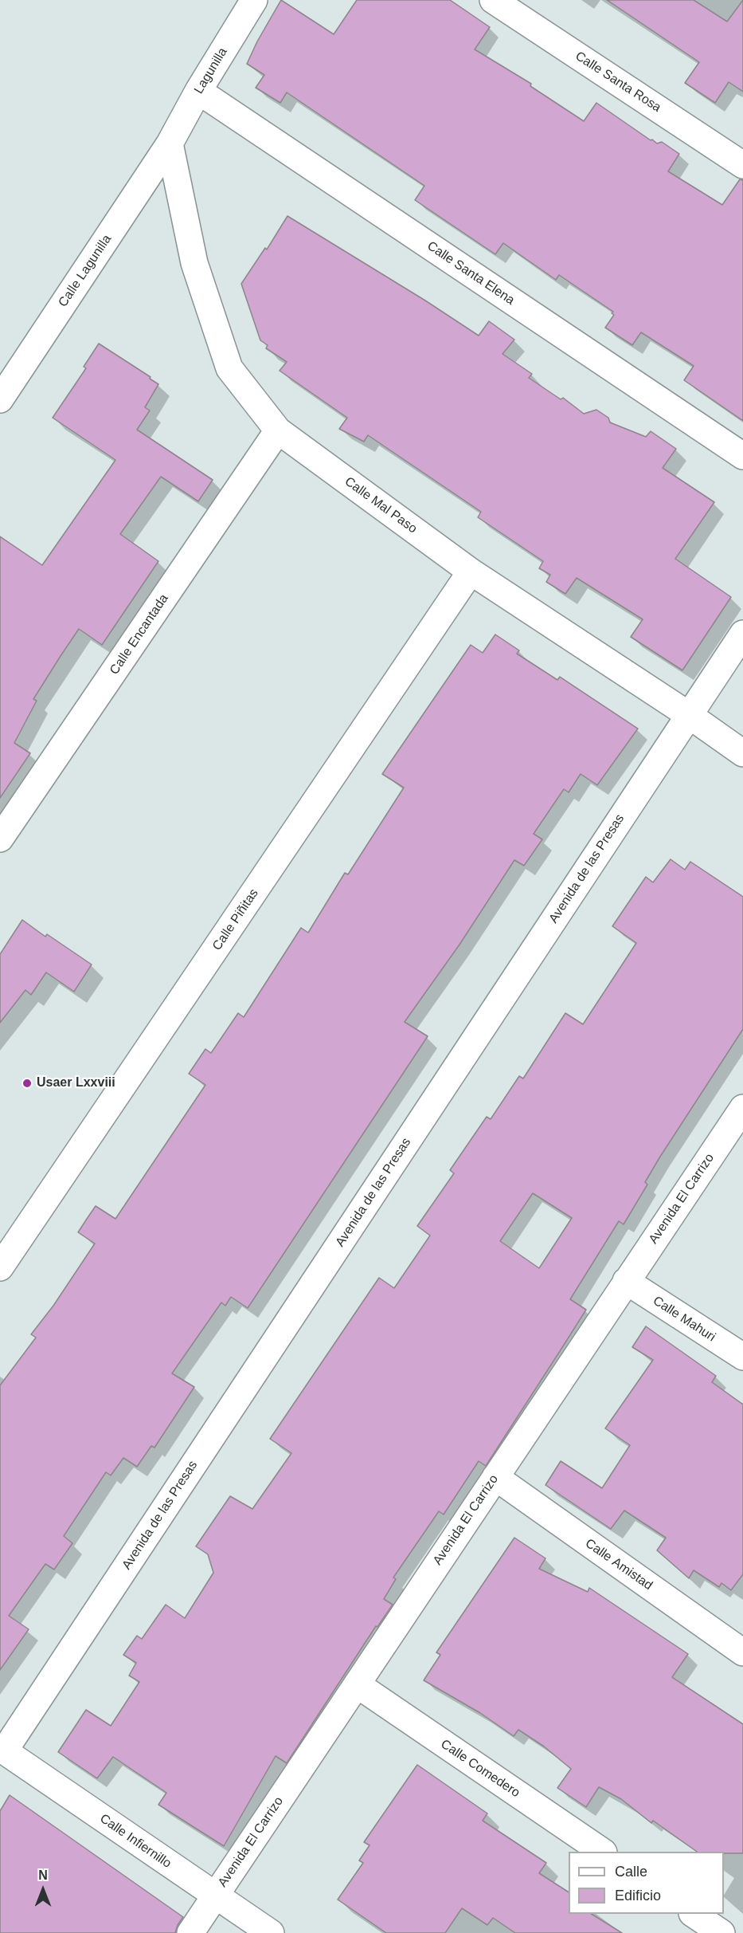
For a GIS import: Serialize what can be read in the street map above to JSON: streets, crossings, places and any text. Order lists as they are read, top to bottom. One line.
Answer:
{"streets":{"street":["Lagunilla","Calle Santa Rosa","Calle Lagunilla","Calle Santa Elena","Calle Mal Paso","Calle Encantada","Avenida de las Presas","Calle Piñitas","Avenida El Carrizo","Calle Mahuri","Calle Amistad","Calle Comedero","Calle Infiernillo"]},"crossings":[["Lagunilla","Calle Lagunilla"],["Lagunilla","Calle Santa Elena"],["Lagunilla","Calle Mal Paso"],["Calle Lagunilla","Calle Mal Paso"],["Calle Mal Paso","Calle Encantada"],["Calle Mal Paso","Avenida de las Presas"],["Calle Mal Paso","Calle Piñitas"],["Avenida de las Presas","Calle Infiernillo"],["Avenida El Carrizo","Calle Mahuri"],["Avenida El Carrizo","Calle Amistad"],["Avenida El Carrizo","Calle Comedero"],["Avenida El Carrizo","Calle Infiernillo"]],"places":["Usaer Lxxviii"],"legend":["Calle","Edificio"],"north":"top"}
